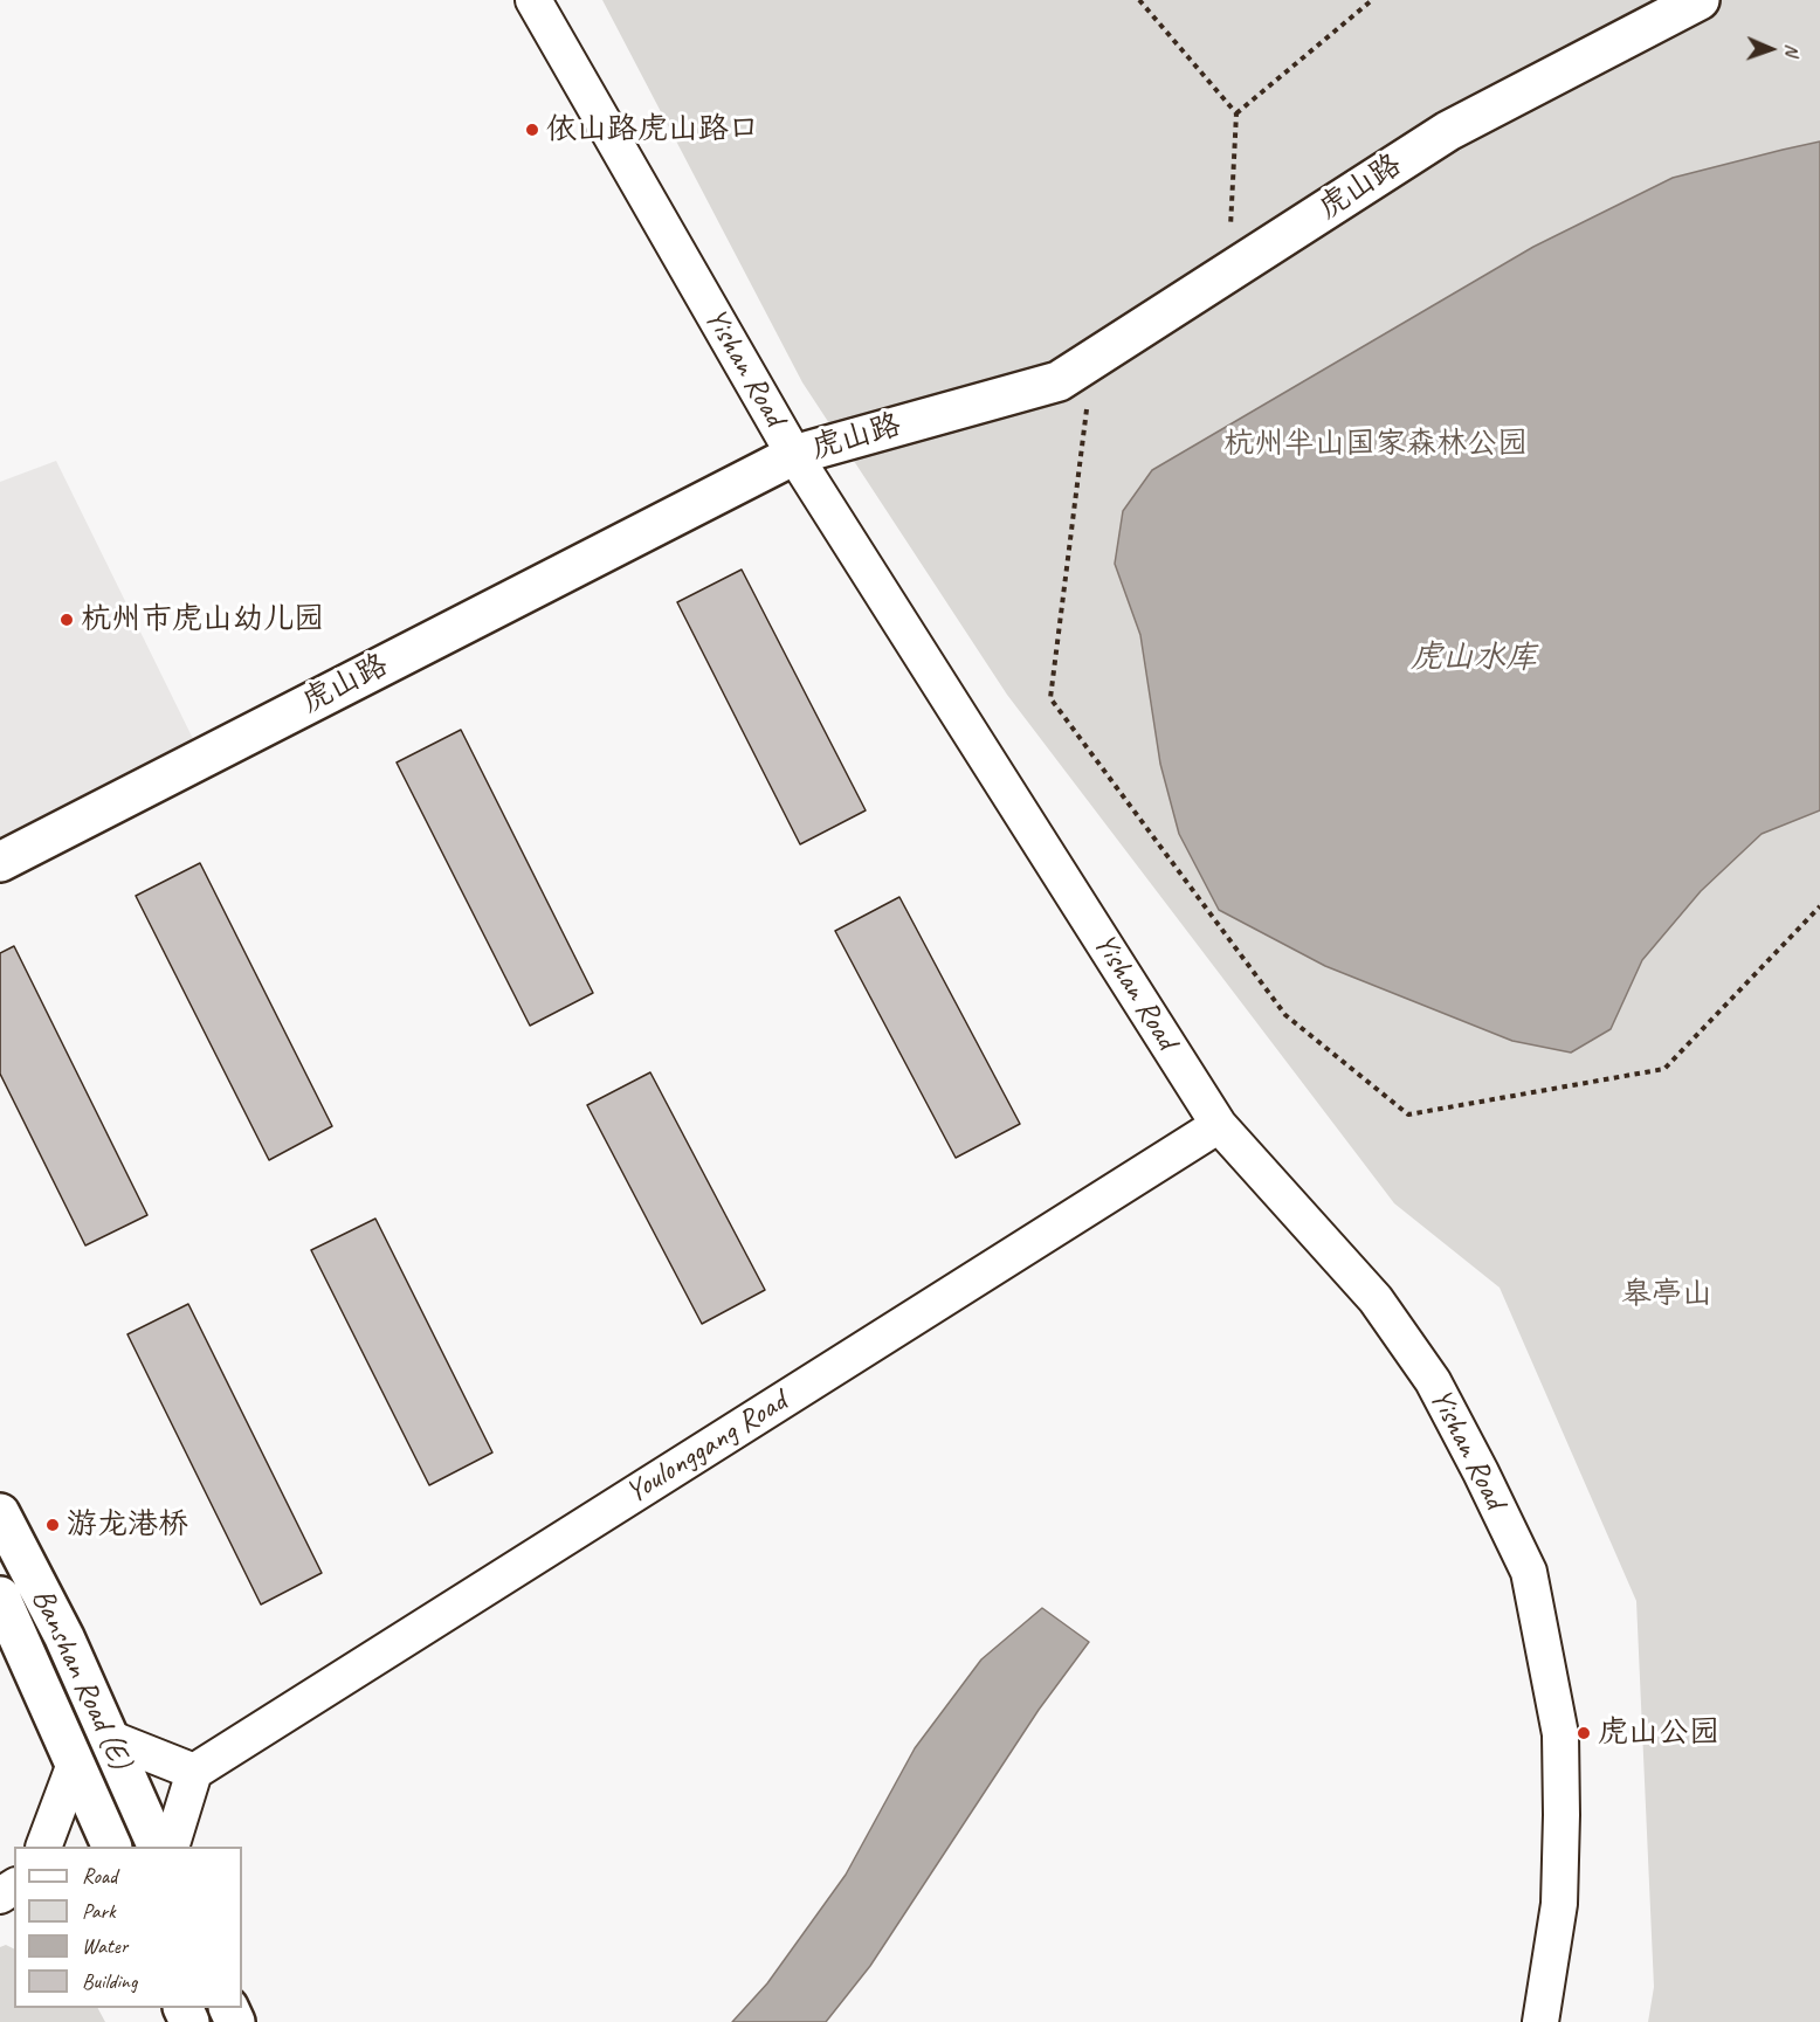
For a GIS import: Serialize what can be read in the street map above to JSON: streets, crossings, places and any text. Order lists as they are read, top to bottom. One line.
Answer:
{"streets":{"street":["虎山路","Yishan Road","Youlonggang Road","Banshan Road (E)"]},"crossings":[["虎山路","Yishan Road"],["Yishan Road","Youlonggang Road"]],"water":["虎山水库"],"parks":["杭州半山国家森林公园","皋亭山"],"places":["依山路虎山路口","杭州市虎山幼儿园","游龙港桥","虎山公园"],"legend":["Road","Park","Water","Building"],"north":"right"}
